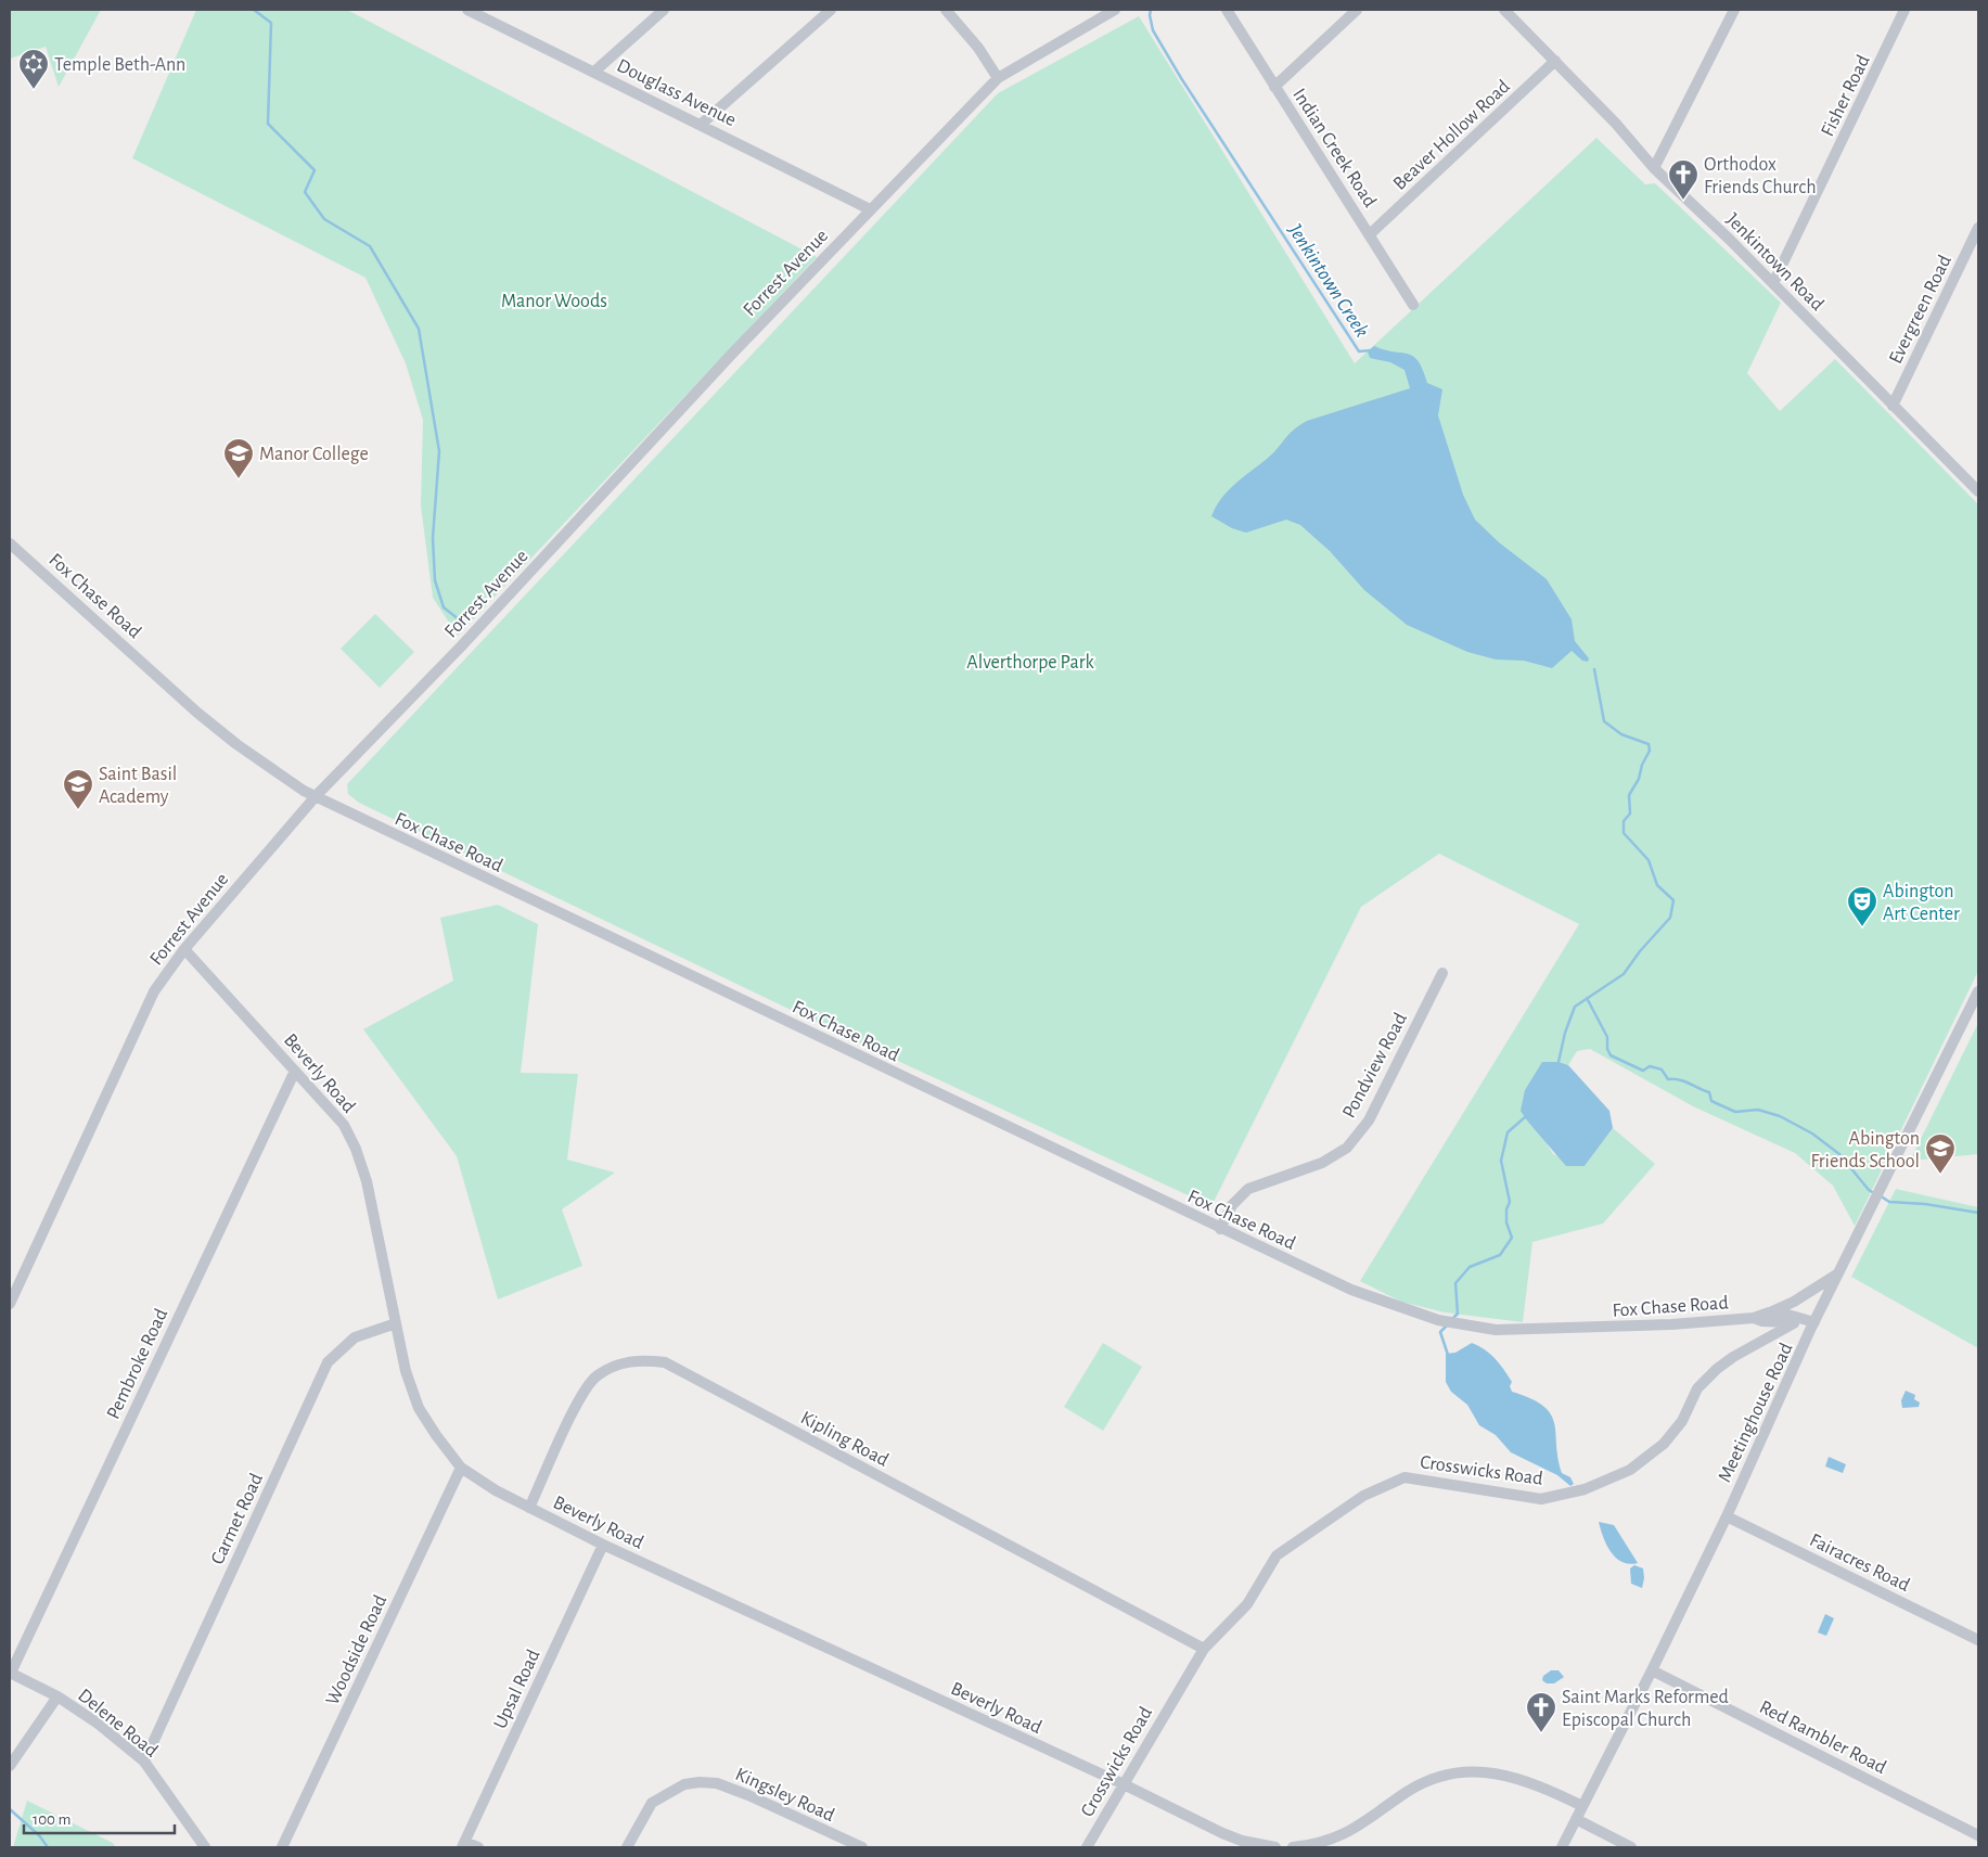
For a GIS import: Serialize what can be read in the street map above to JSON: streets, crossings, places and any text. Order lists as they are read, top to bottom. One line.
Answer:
{"streets":{"street":["Douglass Avenue","Fisher Road","Beaver Hollow Road","Indian Creek Road","Jenkintown Road","Forrest Avenue","Evergreen Road","Fox Chase Road","Pondview Road","Beverly Road","Pembroke Road","Meetinghouse Road","Kipling Road","Crosswicks Road","Carmet Road","Fairacres Road","Woodside Road","Upsal Road","Delene Road","Red Rambler Road","Kingsley Road"]},"crossings":[["Douglass Avenue","Forrest Avenue"],["Fisher Road","Jenkintown Road"],["Beaver Hollow Road","Indian Creek Road"],["Beaver Hollow Road","Jenkintown Road"],["Jenkintown Road","Evergreen Road"],["Forrest Avenue","Fox Chase Road"],["Forrest Avenue","Beverly Road"],["Fox Chase Road","Pondview Road"],["Fox Chase Road","Meetinghouse Road"],["Fox Chase Road","Crosswicks Road"],["Beverly Road","Pembroke Road"],["Beverly Road","Kipling Road"],["Beverly Road","Crosswicks Road"],["Beverly Road","Carmet Road"],["Beverly Road","Woodside Road"],["Beverly Road","Upsal Road"],["Pembroke Road","Delene Road"],["Meetinghouse Road","Fairacres Road"],["Meetinghouse Road","Red Rambler Road"],["Kipling Road","Crosswicks Road"],["Carmet Road","Delene Road"]],"water":["Jenkintown Creek"],"parks":["Manor Woods","Alverthorpe Park"],"places":{"synagogue":["Temple Beth-Ann"],"church":["Orthodox Friends Church","Saint Marks Reformed Episcopal Church"],"school or university":["Manor College","Saint Basil Academy","Abington Friends School"],"theatre":["Abington Art Center"]},"scale_bar":"100 m"}
